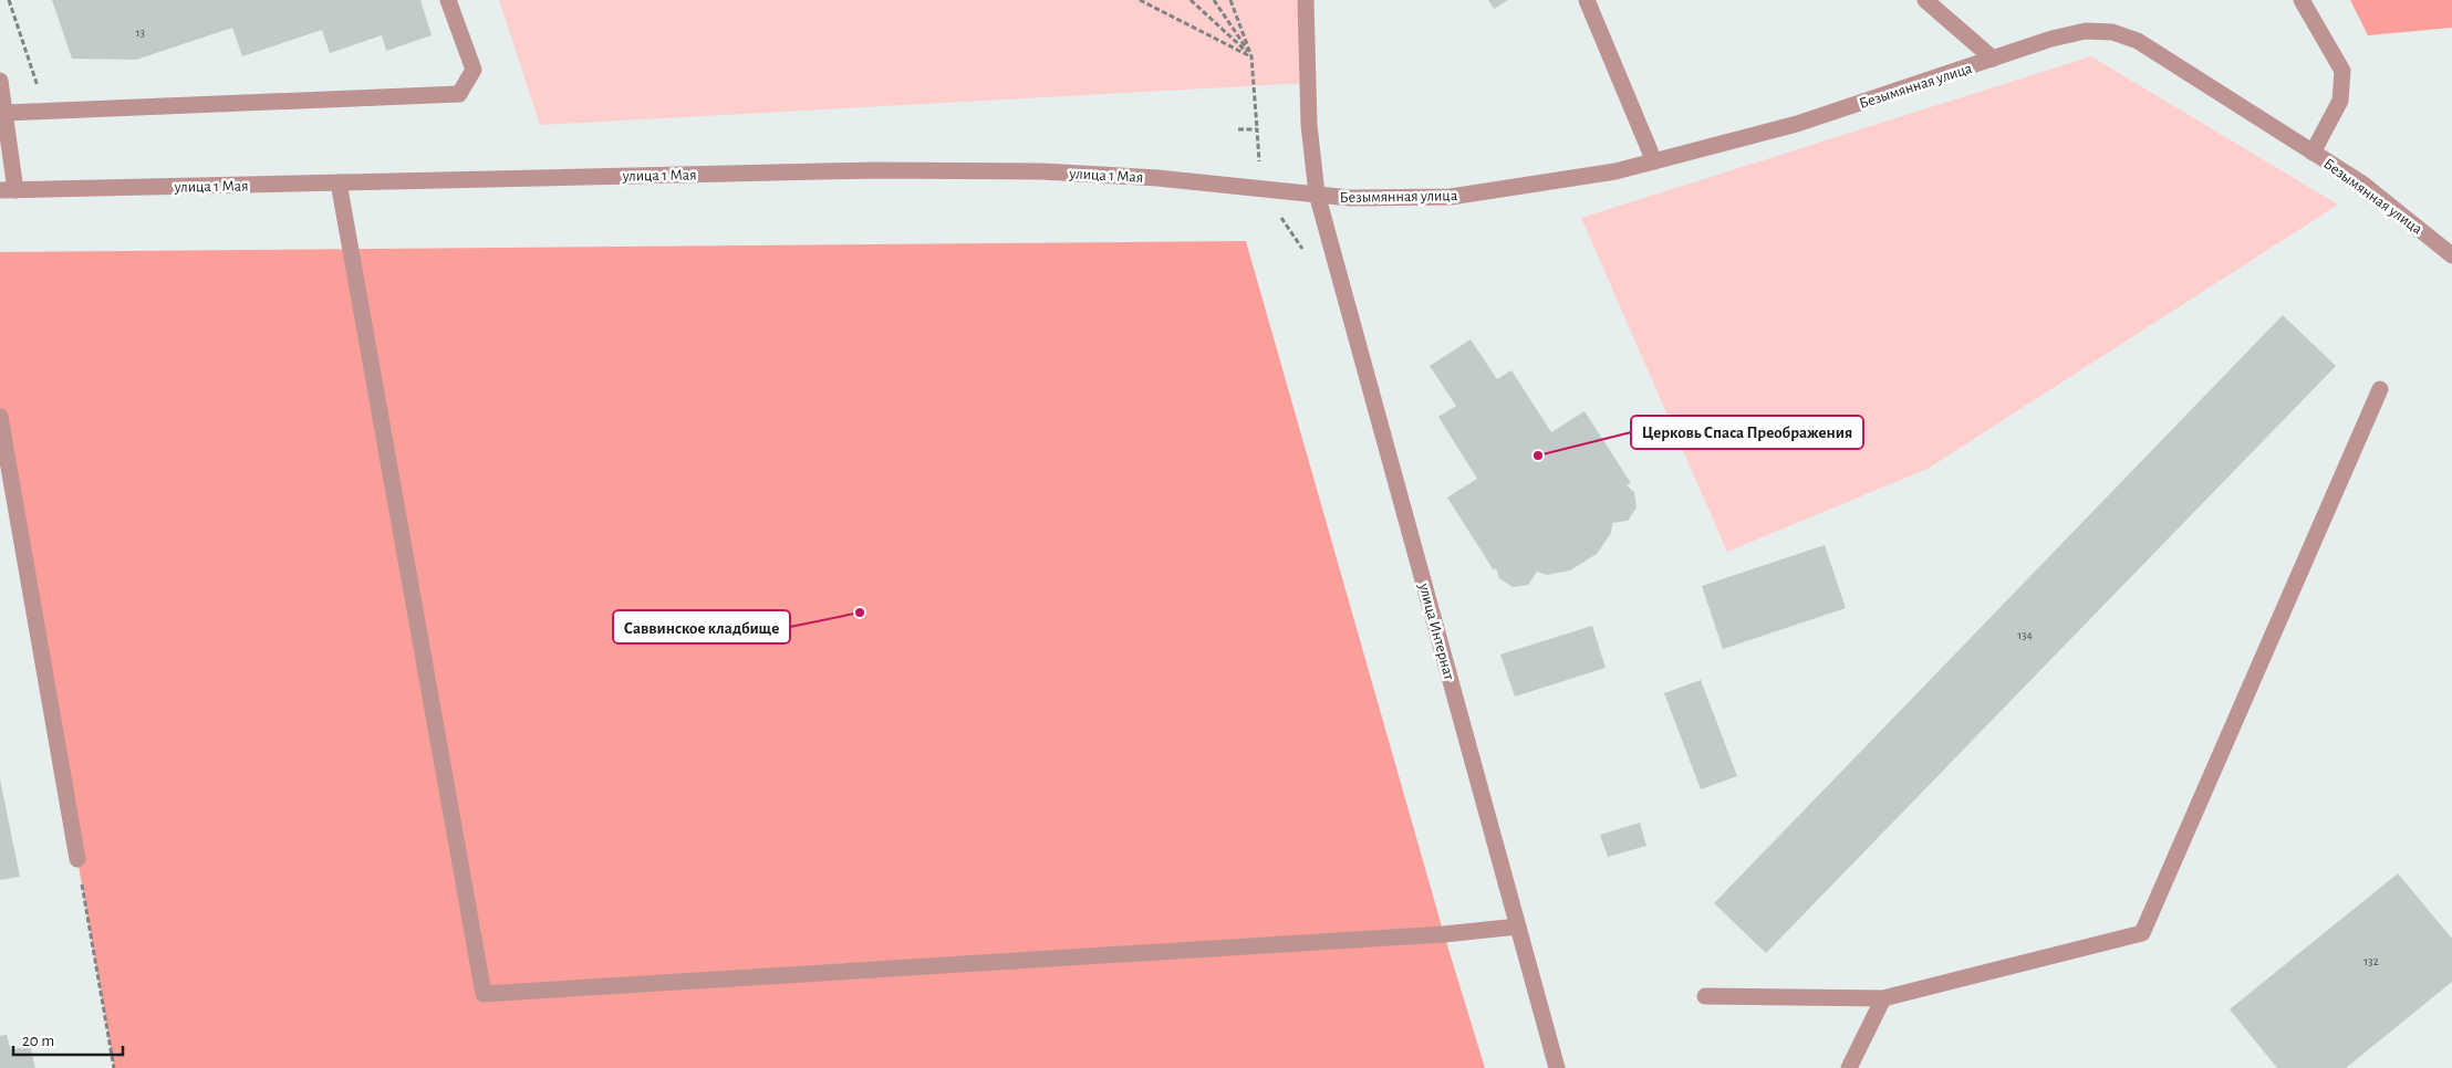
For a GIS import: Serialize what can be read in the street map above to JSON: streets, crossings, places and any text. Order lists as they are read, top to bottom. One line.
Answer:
{"streets":{"street":["Безымянная улица","улица 1 Мая","улица Интернат"]},"crossings":[["Безымянная улица","улица 1 Мая"],["Безымянная улица","улица Интернат"],["улица 1 Мая","улица Интернат"]],"places":["Церковь Спаса Преображения","Саввинское кладбище"],"house_numbers":["13","134","132"],"scale_bar":"20 m"}
